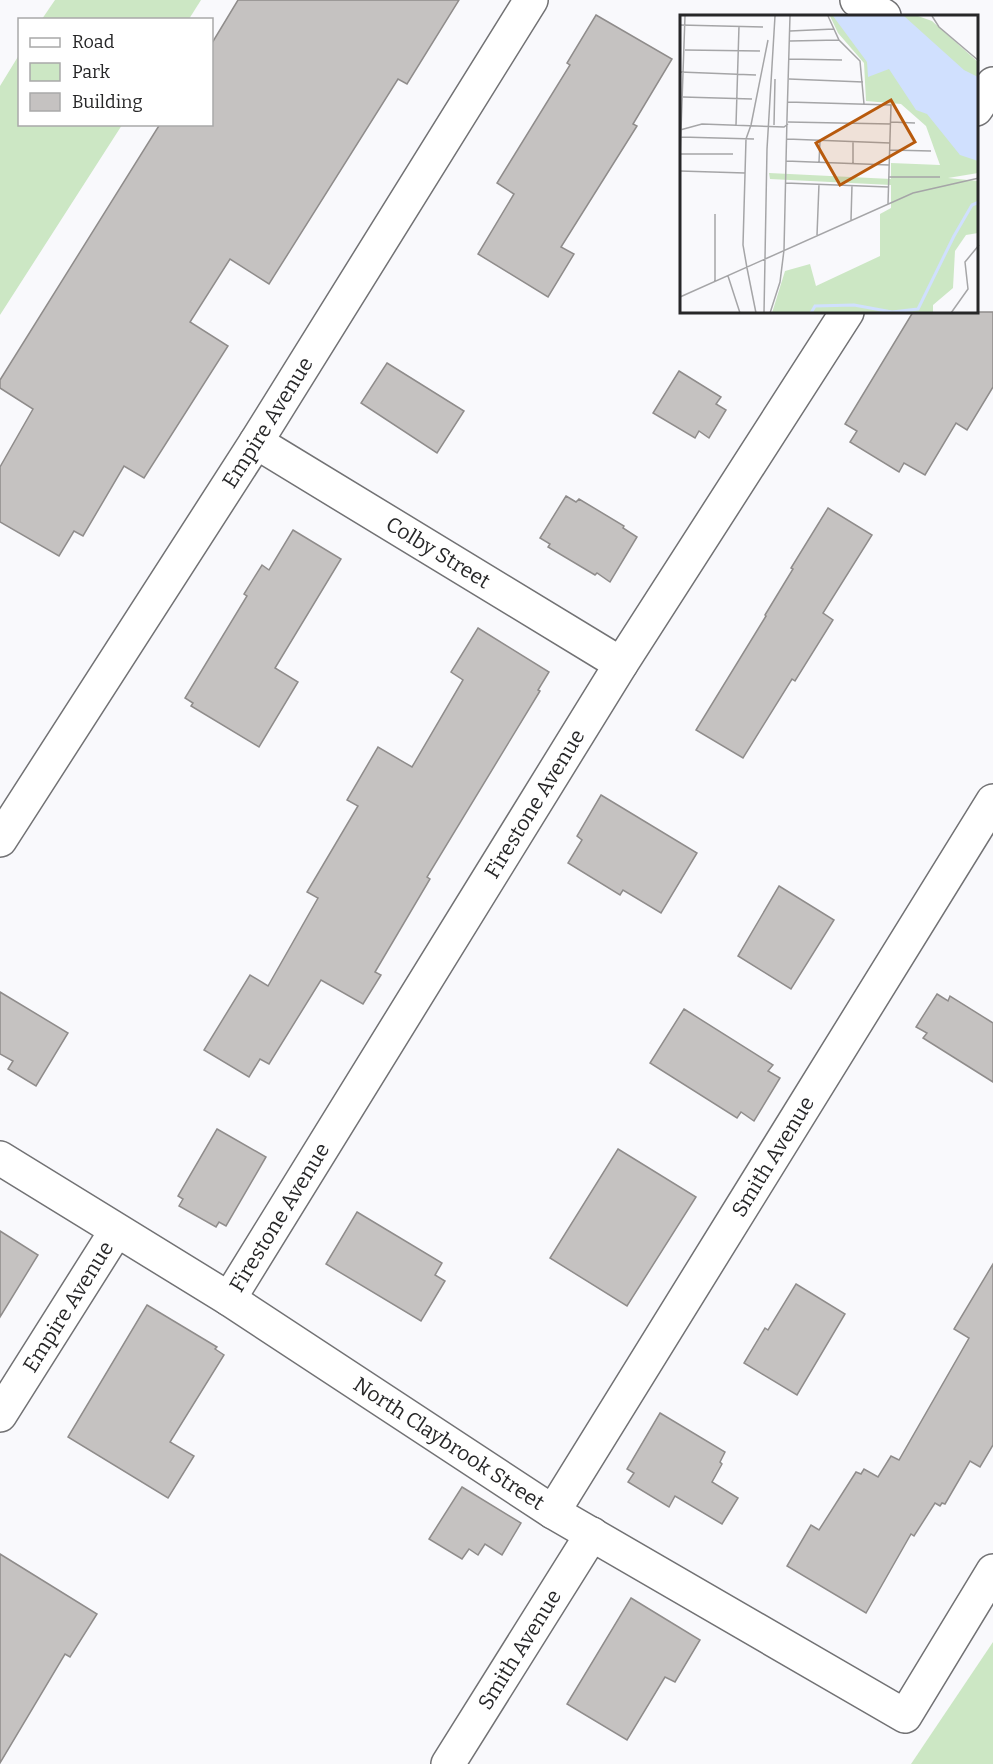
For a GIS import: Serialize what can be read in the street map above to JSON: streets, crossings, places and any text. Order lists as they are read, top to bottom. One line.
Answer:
{"streets":{"street":["Empire Avenue","Colby Street","Firestone Avenue","Smith Avenue","North Claybrook Street"]},"crossings":[["Empire Avenue","Colby Street"],["Empire Avenue","North Claybrook Street"],["Colby Street","Firestone Avenue"],["Firestone Avenue","North Claybrook Street"],["Smith Avenue","North Claybrook Street"]],"legend":["Road","Park","Building"]}
